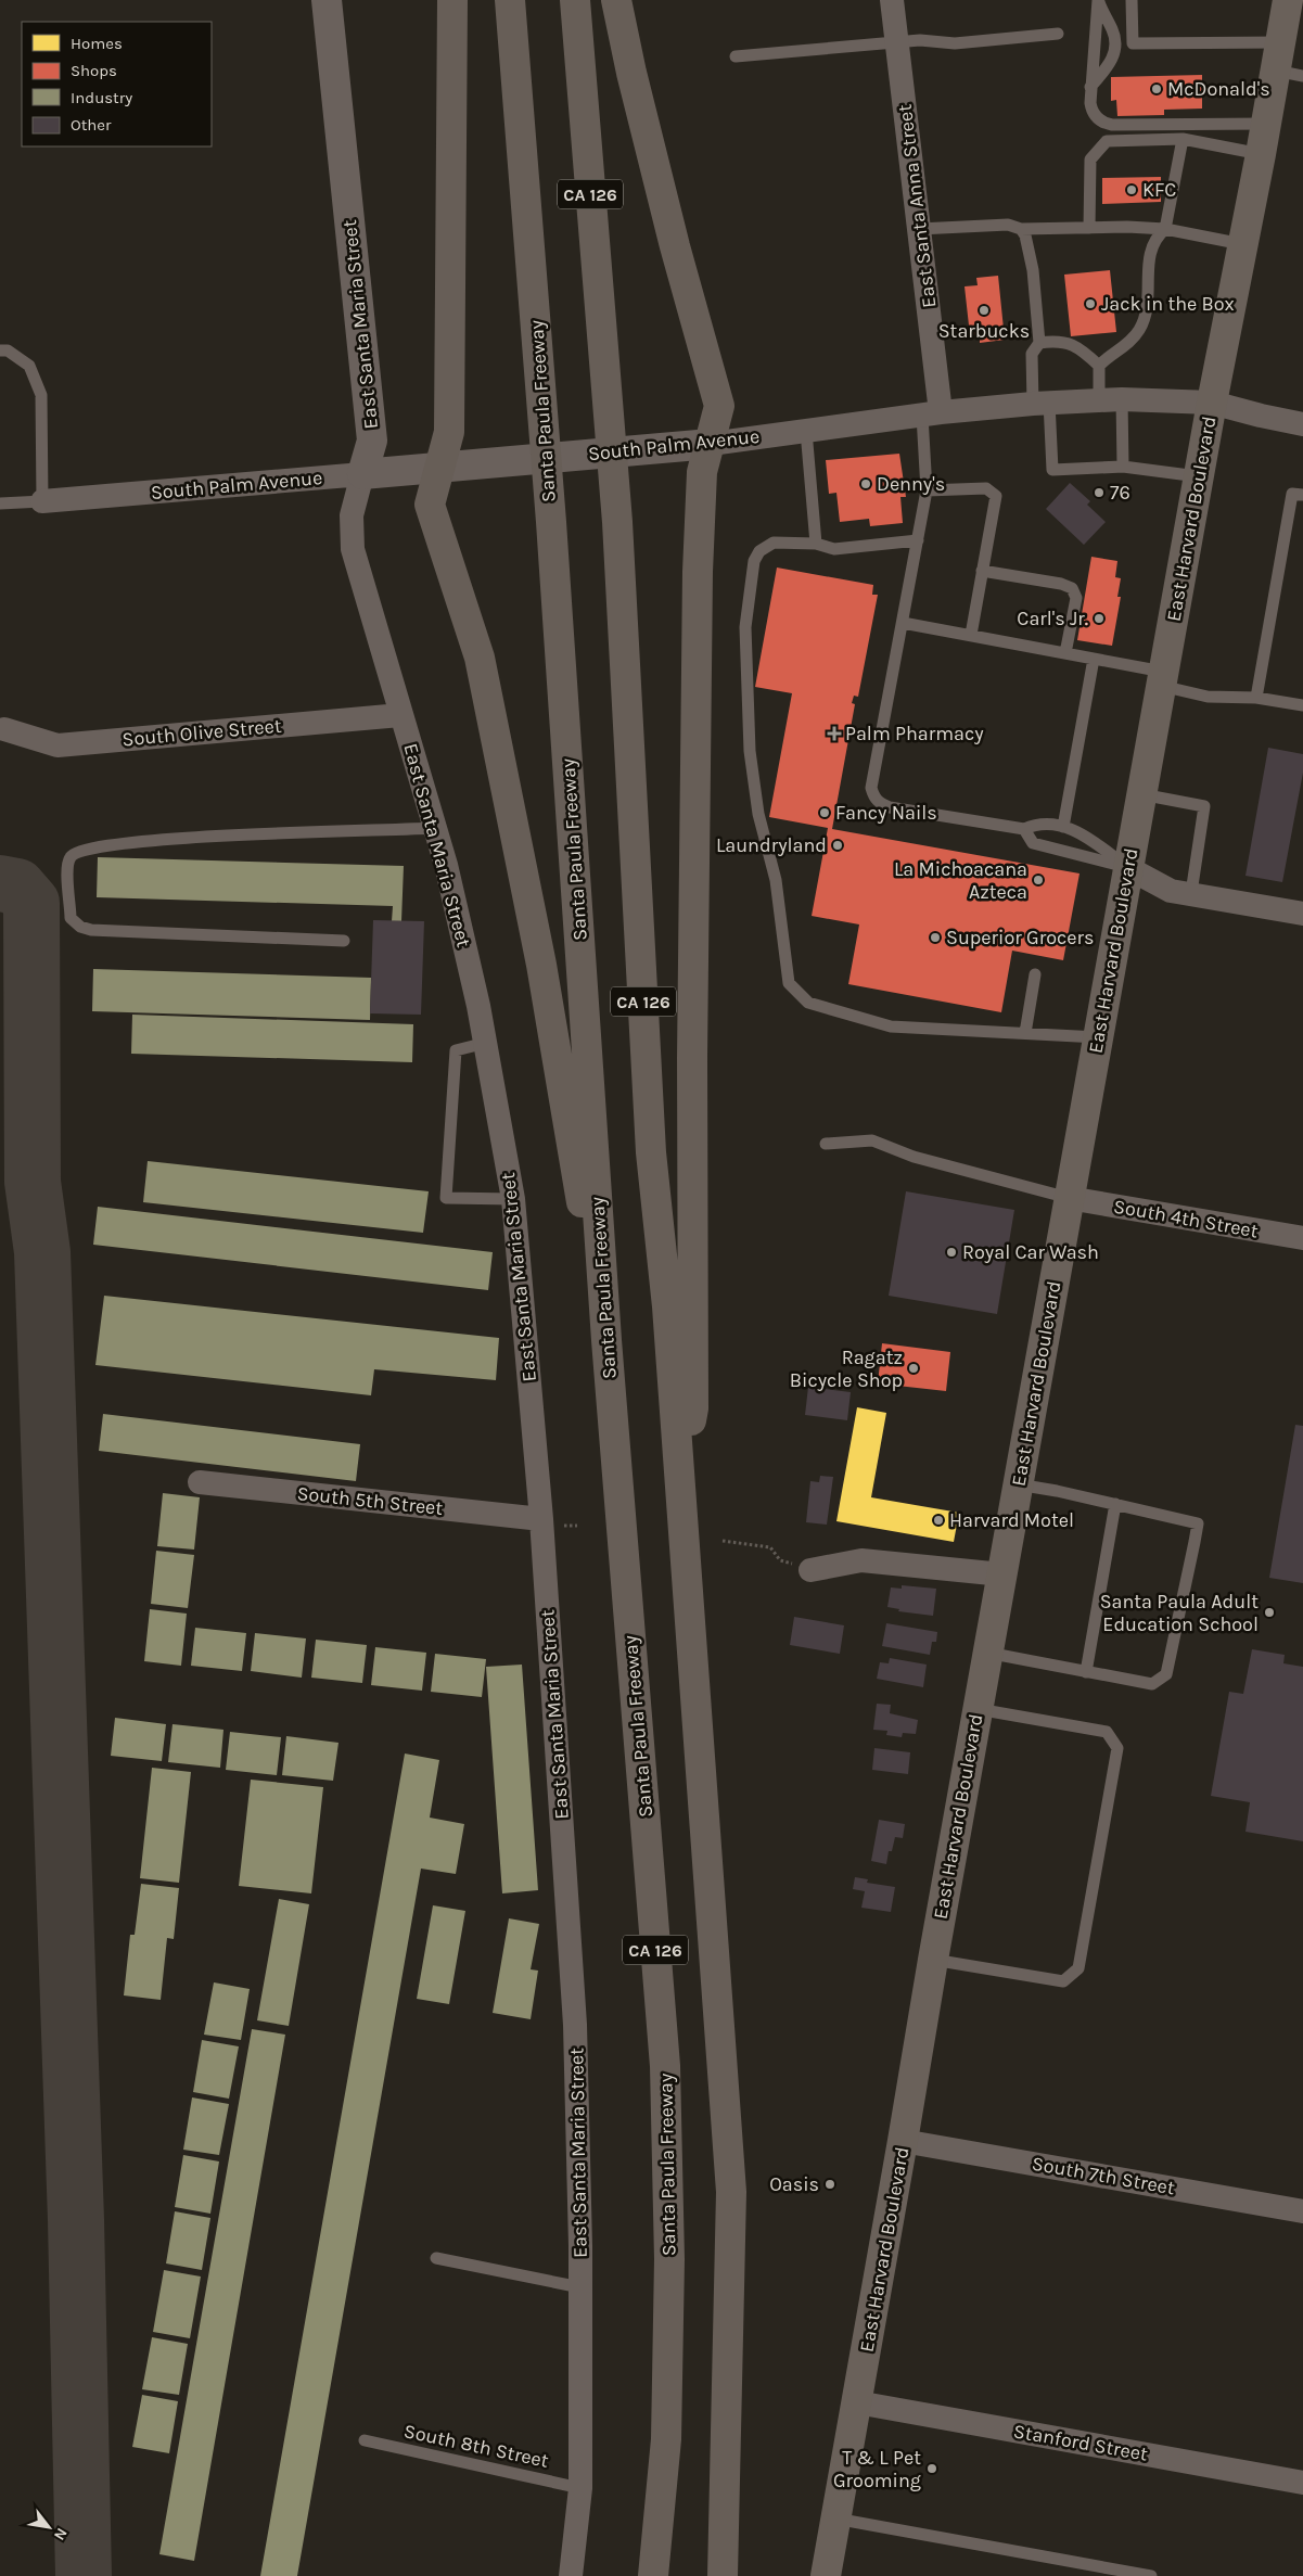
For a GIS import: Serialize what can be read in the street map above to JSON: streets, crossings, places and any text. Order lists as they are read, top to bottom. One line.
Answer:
{"streets":{"highway":["CA 126","Santa Paula Freeway"],"main road":["East Harvard Boulevard"],"street":["East Santa Anna Street","East Santa Maria Street","South Palm Avenue","South Olive Street","South 4th Street","South 5th Street","South 7th Street","Stanford Street"],"lane":["South 8th Street"]},"crossings":[["East Santa Anna Street","South Palm Avenue"],["East Santa Maria Street","South Palm Avenue"],["East Santa Maria Street","South Olive Street"],["East Santa Maria Street","South 5th Street"],["East Santa Maria Street","South 8th Street"],["South Palm Avenue","East Harvard Boulevard"],["East Harvard Boulevard","South 4th Street"],["East Harvard Boulevard","South 7th Street"],["East Harvard Boulevard","Stanford Street"]],"places":{"other":["McDonald's","KFC","Jack in the Box","Starbucks","Denny's","76","Carl's Jr.","Fancy Nails","Laundryland","La Michoacana Azteca","Superior Grocers","Royal Car Wash","Ragatz Bicycle Shop","Harvard Motel","Santa Paula Adult Education School","Oasis","T & L Pet Grooming"],"health":["Palm Pharmacy"]},"legend":["Homes","Shops","Industry","Other"],"north":"bottom right"}
